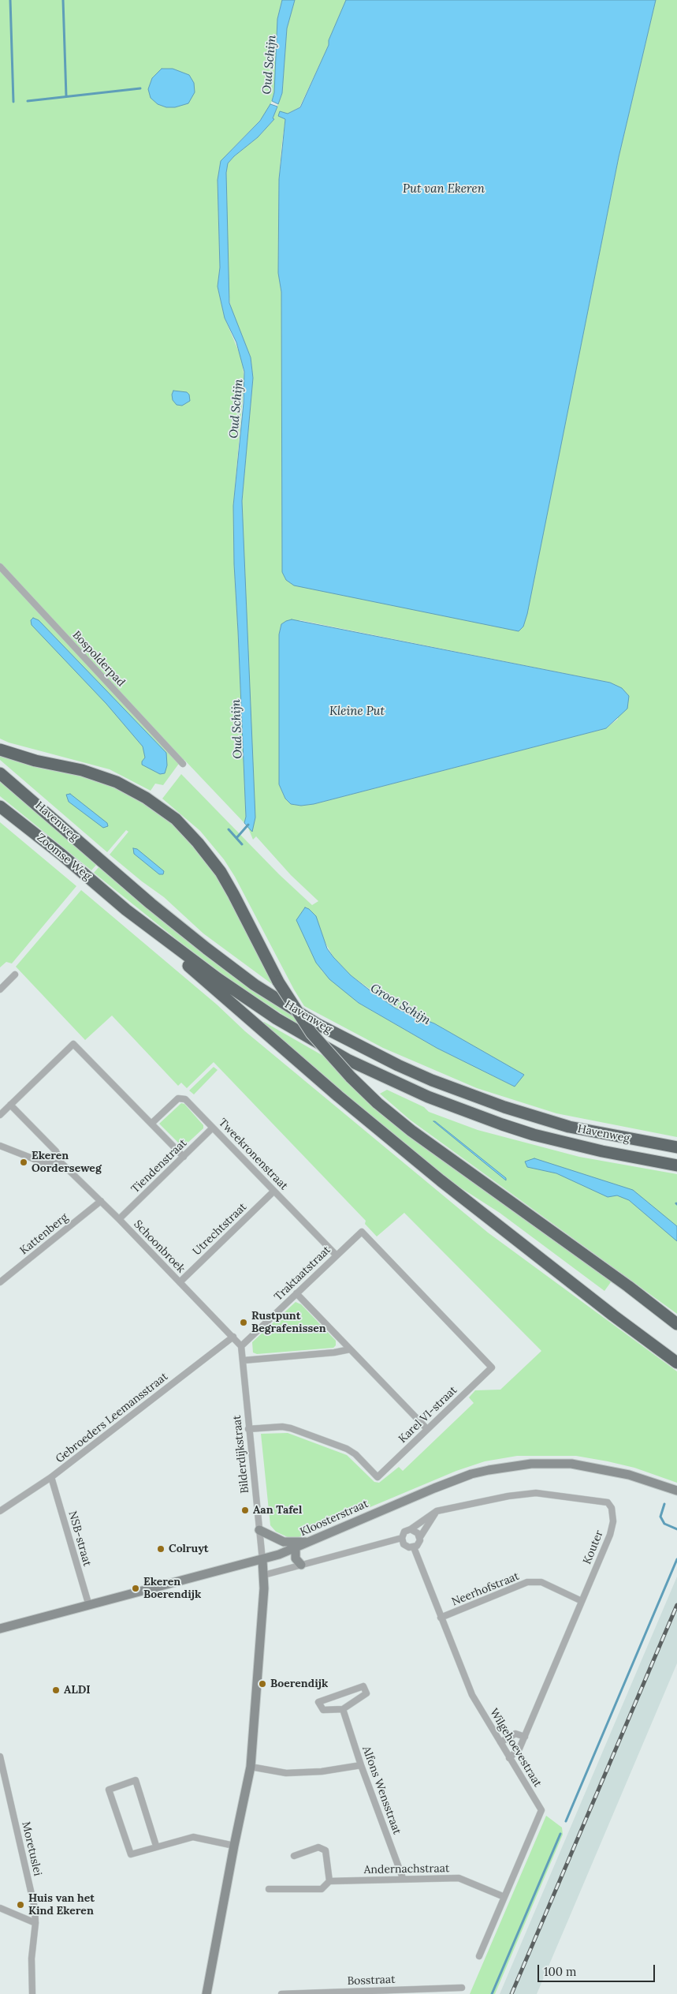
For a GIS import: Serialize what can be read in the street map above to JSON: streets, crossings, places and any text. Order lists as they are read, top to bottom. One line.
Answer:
{"streets":{"highway":["Havenweg","Zoomse Weg"],"main road":["Kloosterstraat"],"street":["Bospolderpad","Tweekronenstraat","Tiendenstraat","Utrechtstraat","Kattenberg","Schoonbroek","Traktaatstraat","Karel VI-straat","Gebroeders Leemansstraat","Bilderdijkstraat","NSB-straat","Kouter","Neerhofstraat","Wilgehoevestraat","Alfons Wensstraat","Moretuslei","Andernachstraat","Bosstraat"]},"crossings":[["Havenweg","Zoomse Weg"],["Tweekronenstraat","Tiendenstraat"],["Tweekronenstraat","Utrechtstraat"],["Tweekronenstraat","Traktaatstraat"],["Tiendenstraat","Schoonbroek"],["Utrechtstraat","Schoonbroek"],["Kattenberg","Schoonbroek"],["Schoonbroek","Traktaatstraat"],["Schoonbroek","Gebroeders Leemansstraat"],["Schoonbroek","Bilderdijkstraat"],["Traktaatstraat","Karel VI-straat"],["Traktaatstraat","Bilderdijkstraat"],["Karel VI-straat","Bilderdijkstraat"],["Gebroeders Leemansstraat","NSB-straat"],["Bilderdijkstraat","Kloosterstraat"],["Kloosterstraat","NSB-straat"],["Kouter","Neerhofstraat"],["Kouter","Wilgehoevestraat"],["Neerhofstraat","Wilgehoevestraat"],["Wilgehoevestraat","Andernachstraat"],["Alfons Wensstraat","Andernachstraat"]],"water":["Oud Schijn","Put van Ekeren","Kleine Put","Groot Schijn"],"places":["Ekeren Oorderseweg","Rustpunt Begrafenissen","Aan Tafel","Colruyt","Ekeren Boerendijk","Boerendijk","ALDI","Huis van het Kind Ekeren"],"scale_bar":"100 m"}
